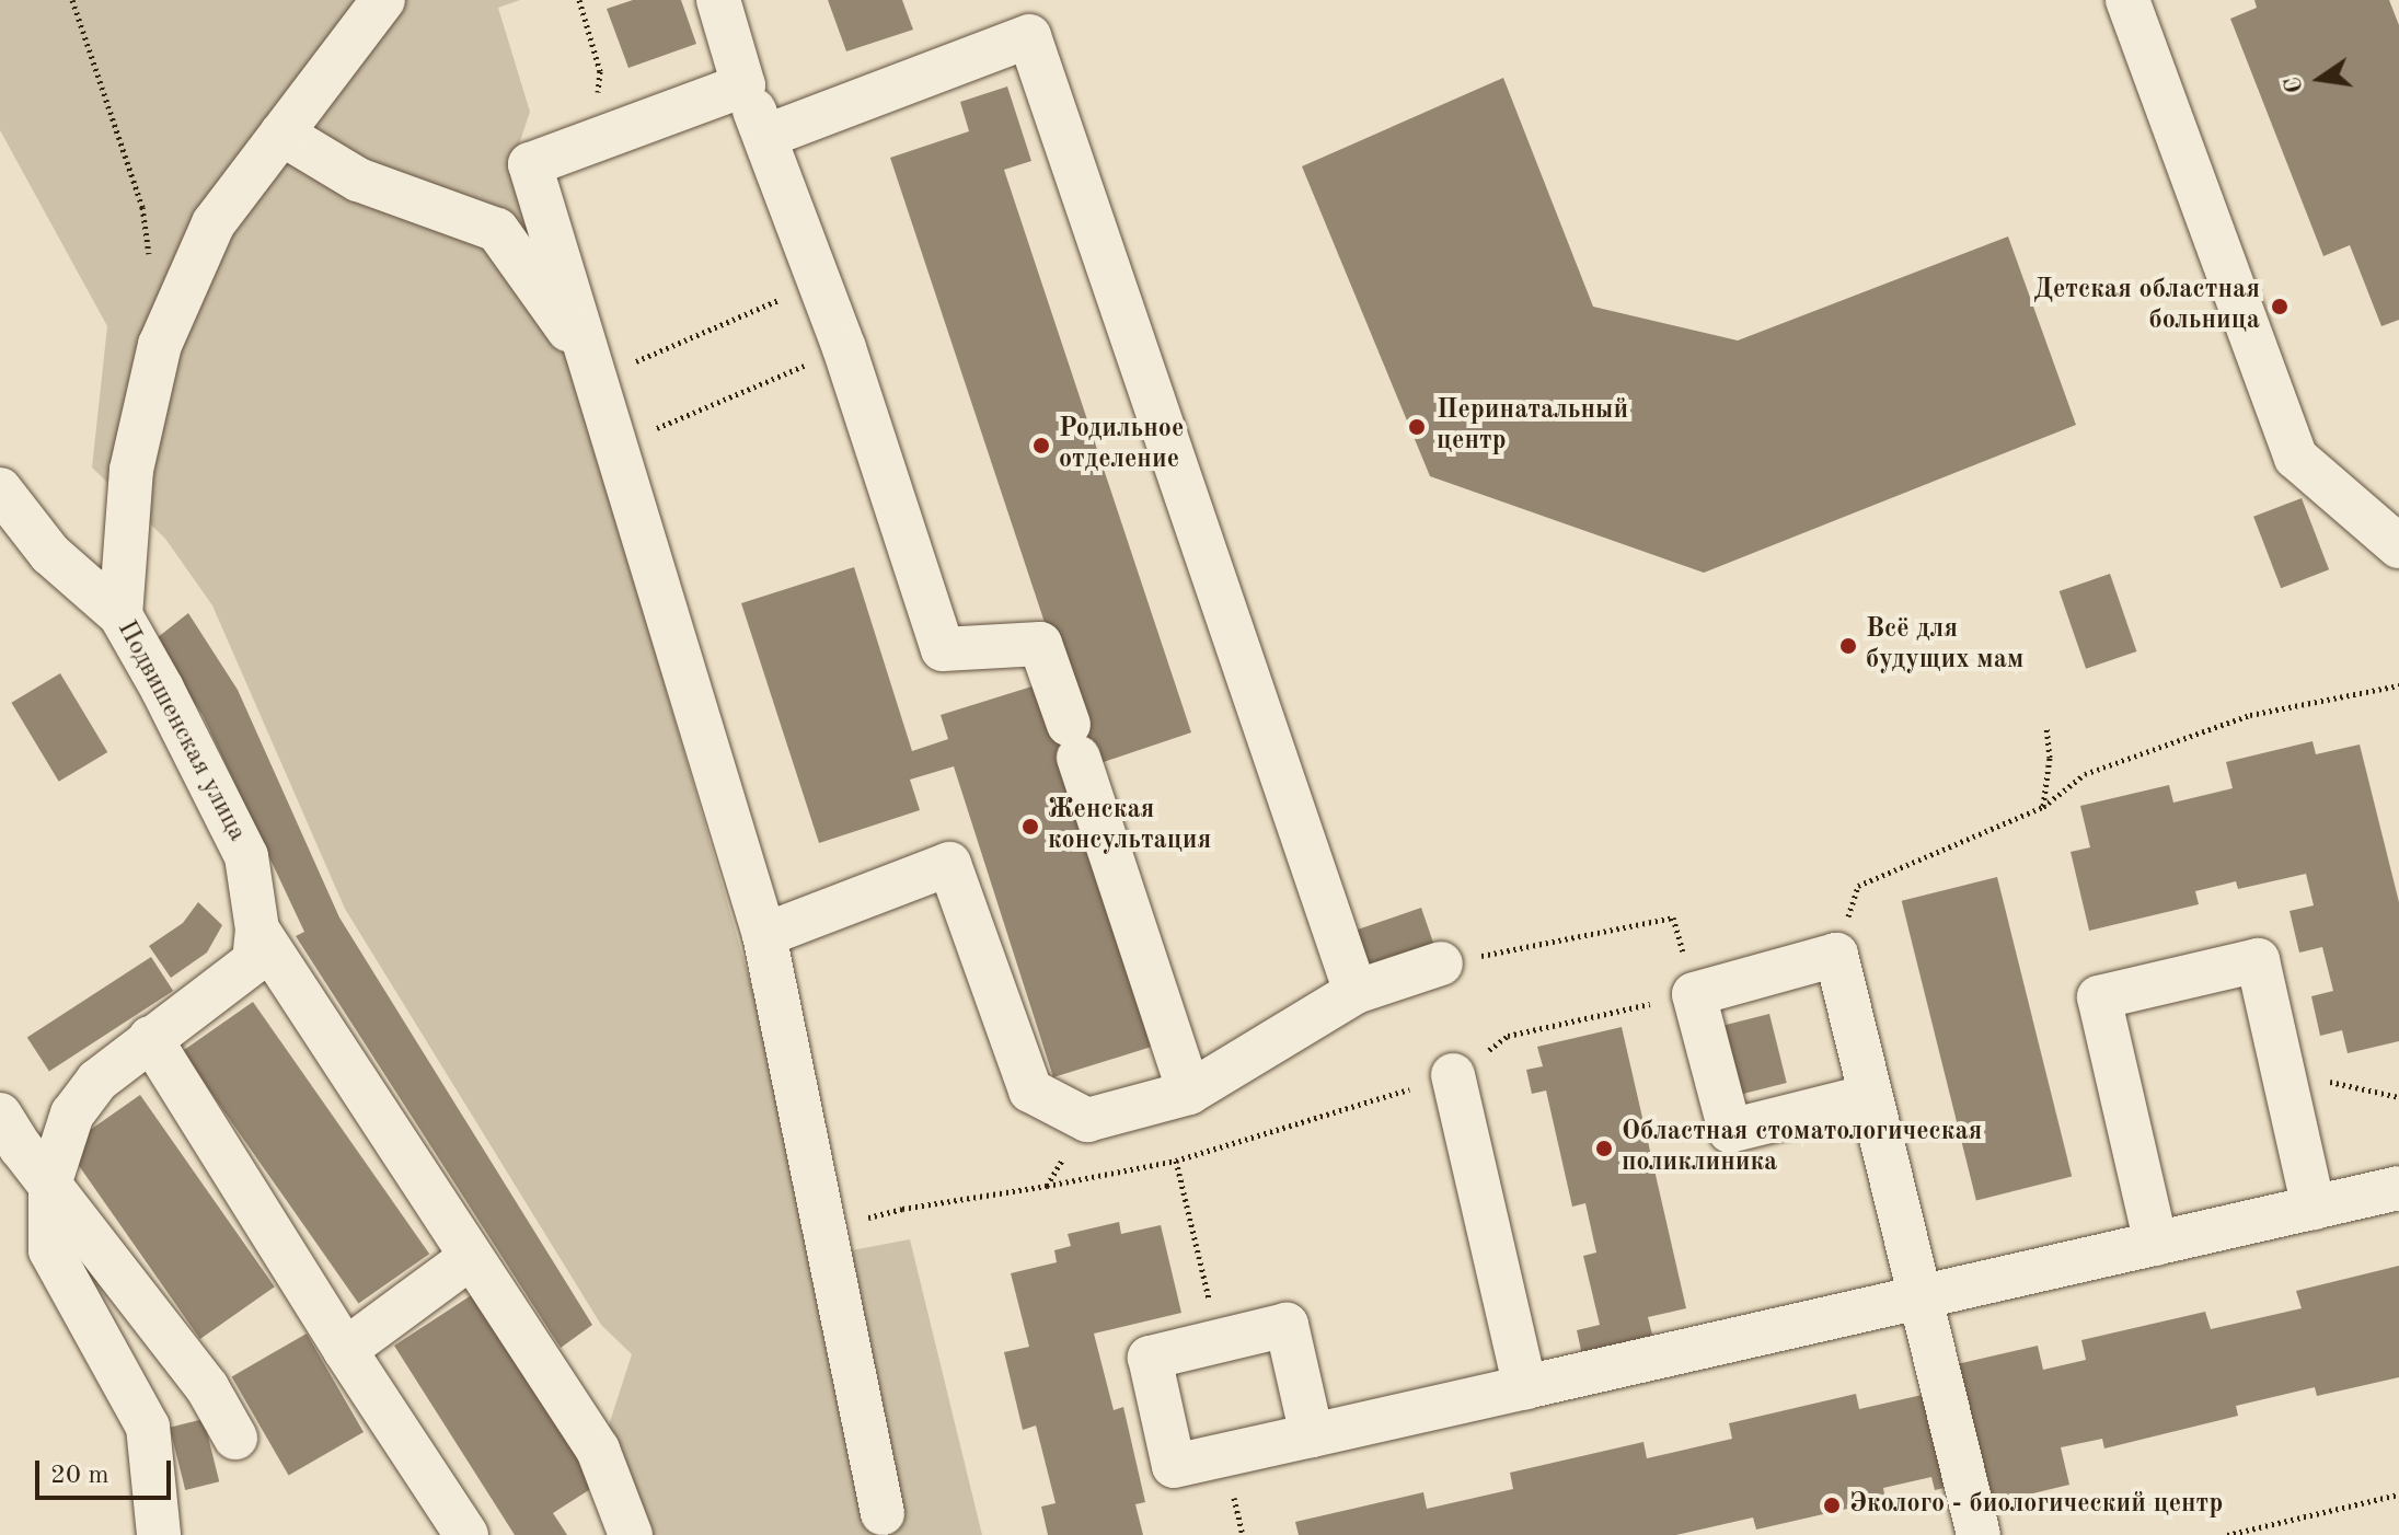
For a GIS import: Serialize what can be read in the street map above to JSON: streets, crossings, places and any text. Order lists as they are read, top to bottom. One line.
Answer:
{"streets":{"street":["Подвишенская улица"]},"places":["Детская областная больница","Перинатальный центр","Родильное отделение","Всё для будущих мам","Женская консультация","Областная стоматологическая поликлиника","Эколого - биологический центр"],"scale_bar":"20 m","north":"left"}
